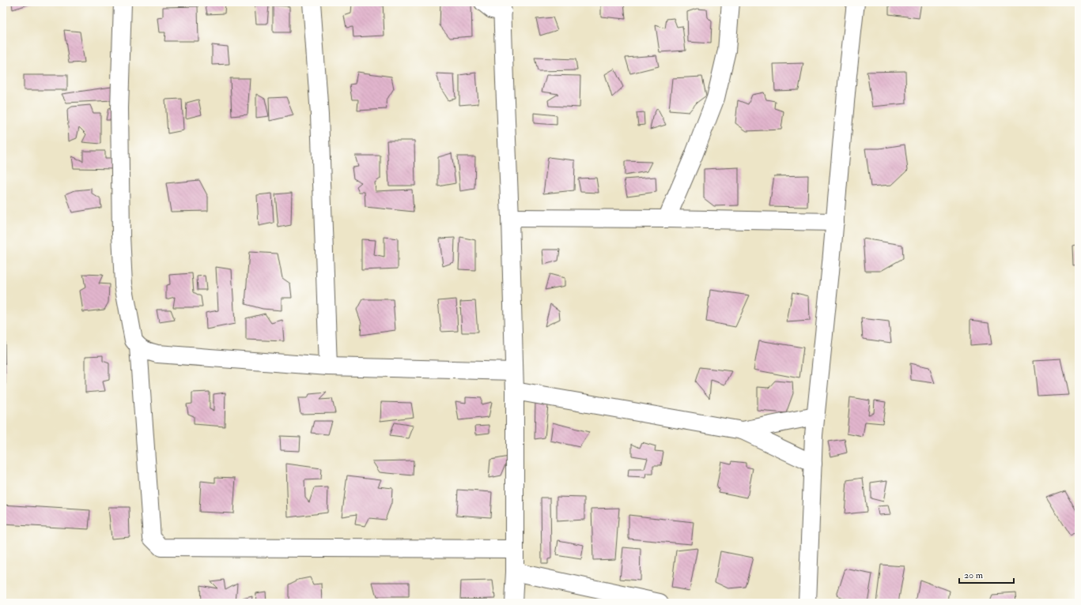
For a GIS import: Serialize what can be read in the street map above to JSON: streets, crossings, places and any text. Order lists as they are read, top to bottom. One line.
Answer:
{"scale_bar":"20 m"}
